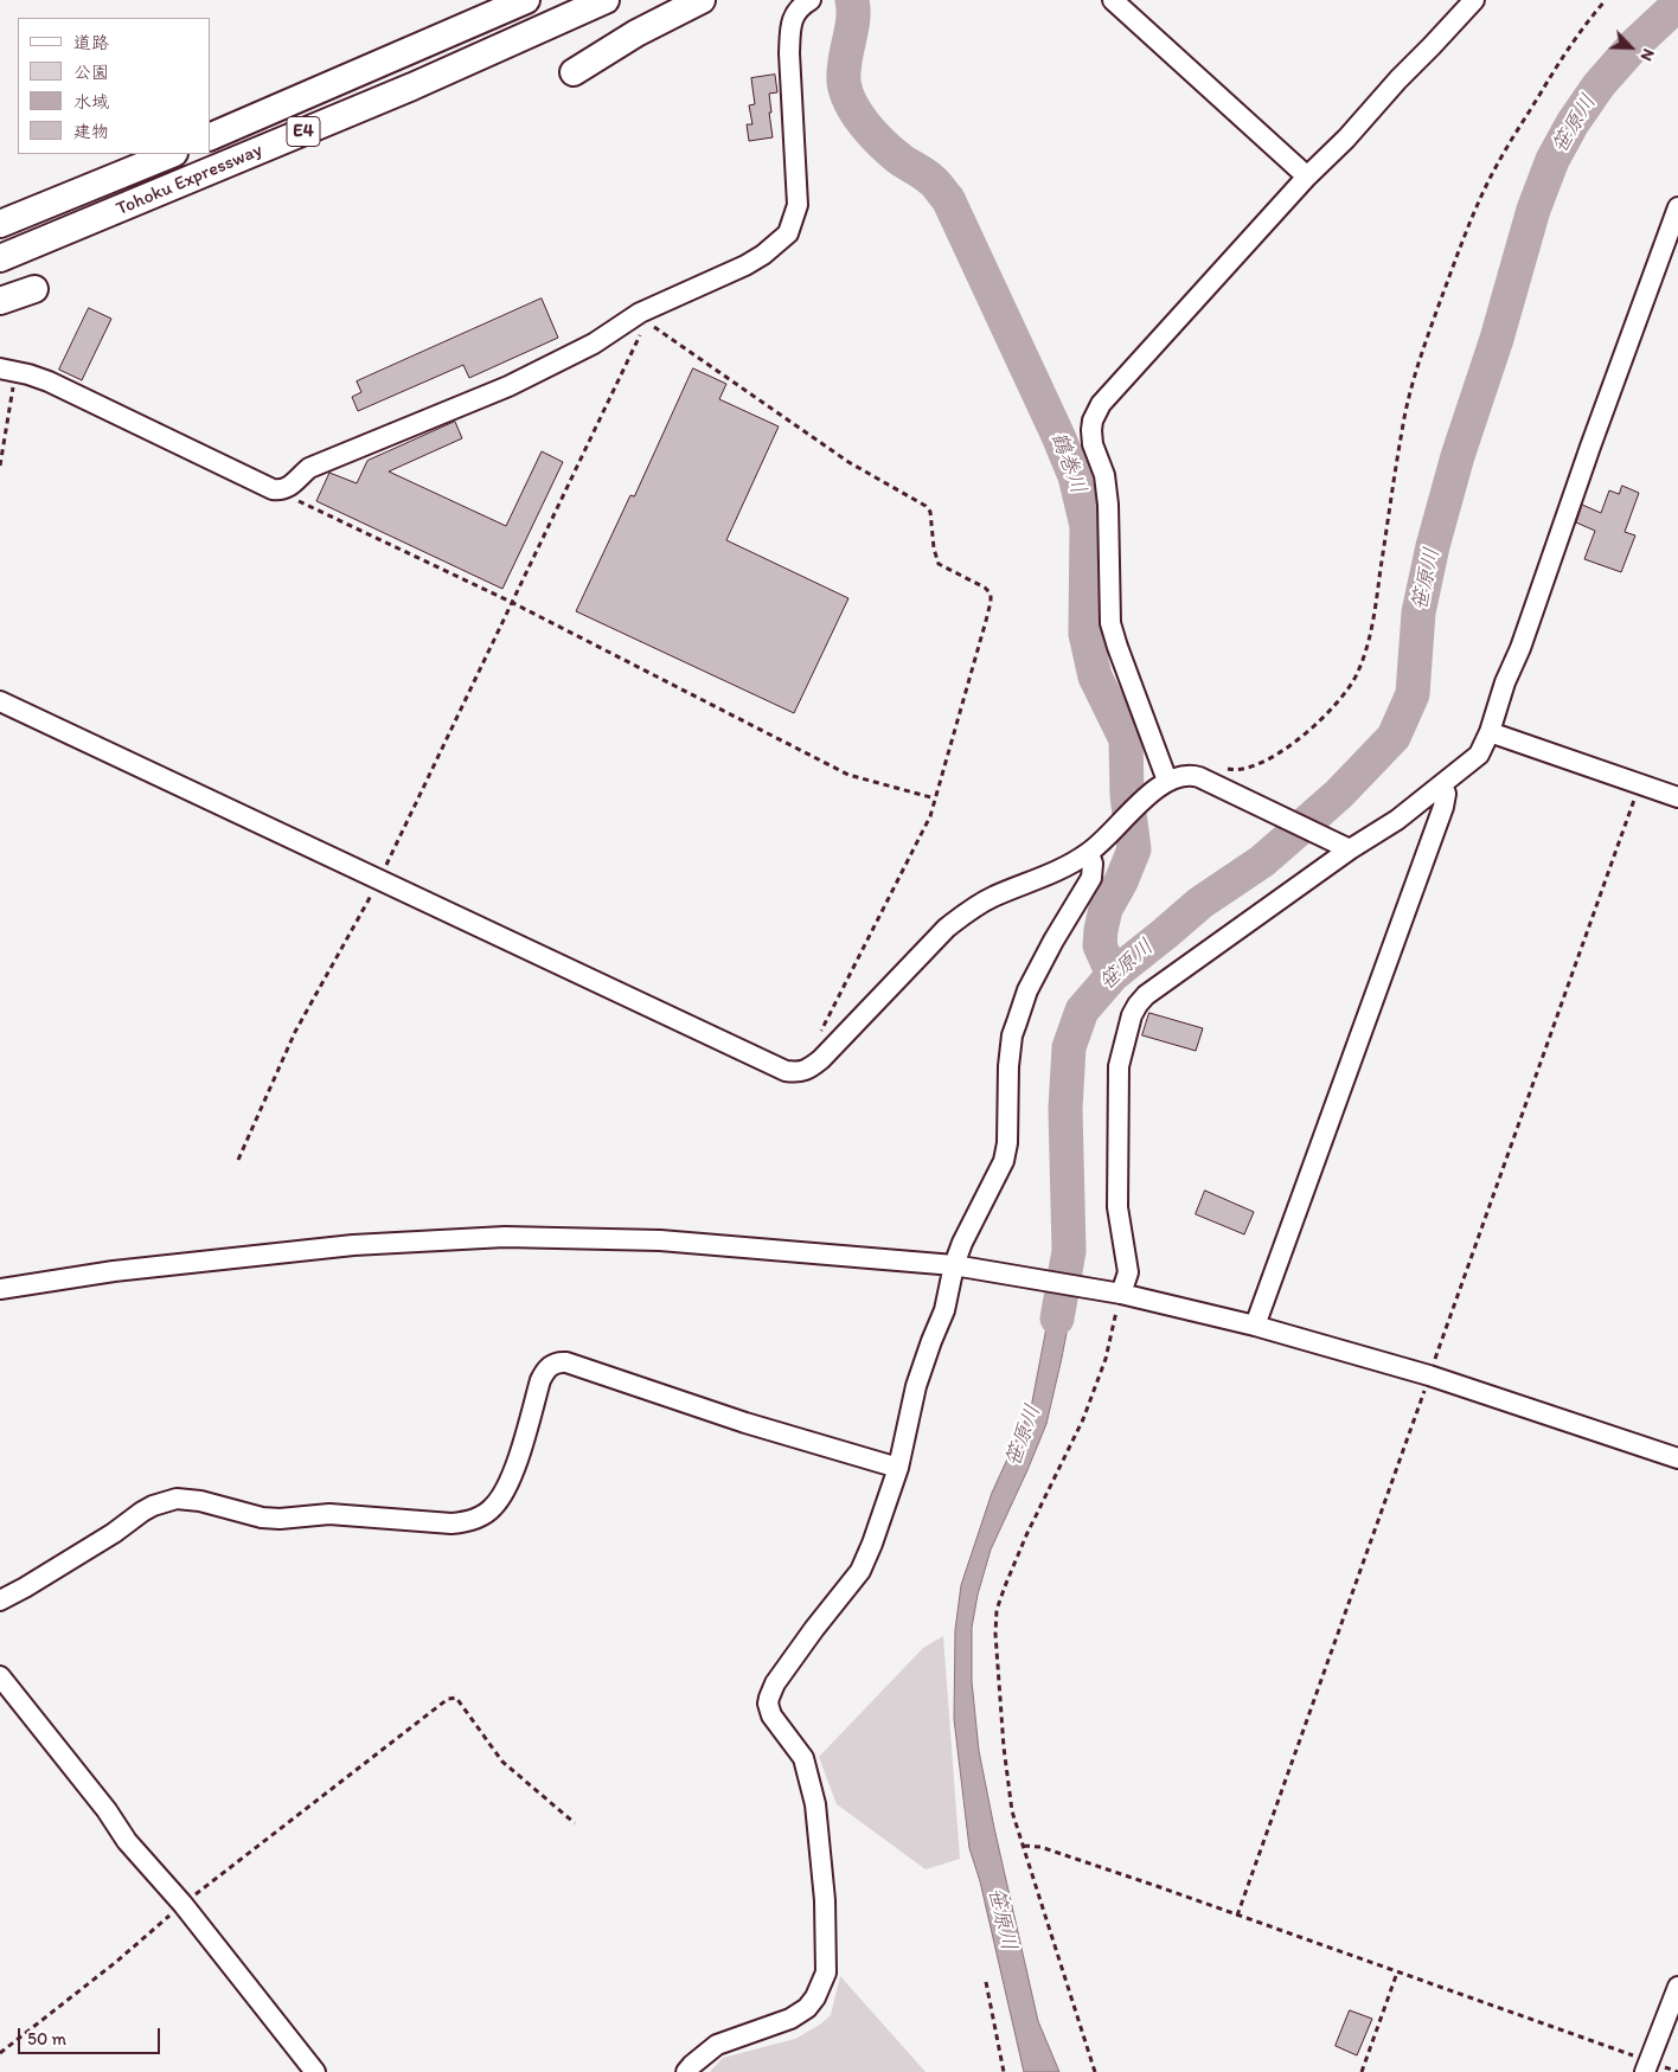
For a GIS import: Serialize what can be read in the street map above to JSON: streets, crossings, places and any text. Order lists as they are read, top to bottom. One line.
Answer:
{"streets":{"highway":["E4","Tohoku Expressway"]},"water":["笹原川","鶴巻川"],"legend":["道路","公園","水域","建物"],"scale_bar":"50 m","north":"bottom right"}
